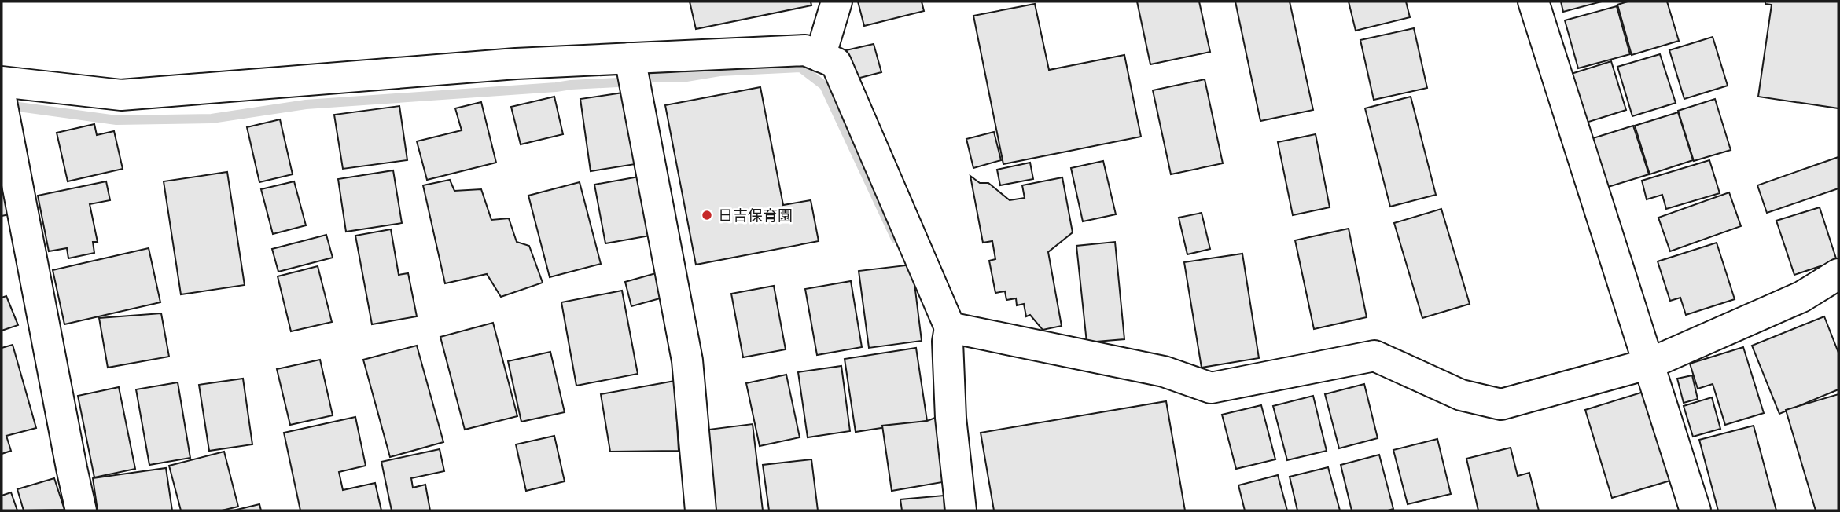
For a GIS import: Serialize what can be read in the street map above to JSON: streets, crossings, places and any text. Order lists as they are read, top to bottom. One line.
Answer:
{"places":["日吉保育園"]}
